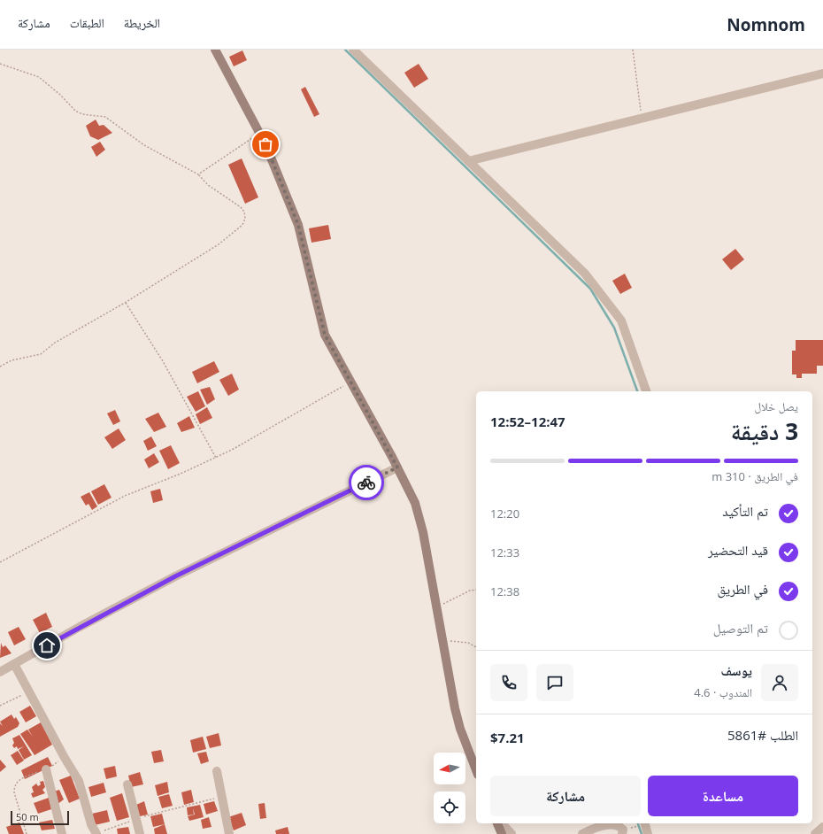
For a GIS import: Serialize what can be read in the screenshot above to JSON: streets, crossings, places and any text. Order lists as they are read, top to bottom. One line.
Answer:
{"scale_bar":"50 m","north":"left","page":{"header":"Nomnom","nav":["الخريطة","الطبقات","مشاركة"],"heading":["3 دقيقة","يصل خلال","12:47–12:52"],"panel":["يوسف","المندوب · 4.6","الطلب #5861","$7.21"],"bar":"في الطريق · 310 m","list":[["تم التأكيد","12:20"],["قيد التحضير","12:33"],["في الطريق","12:38"],"تم التوصيل"],"buttons":["مساعدة","مشاركة"],"scale":"50 m"}}
